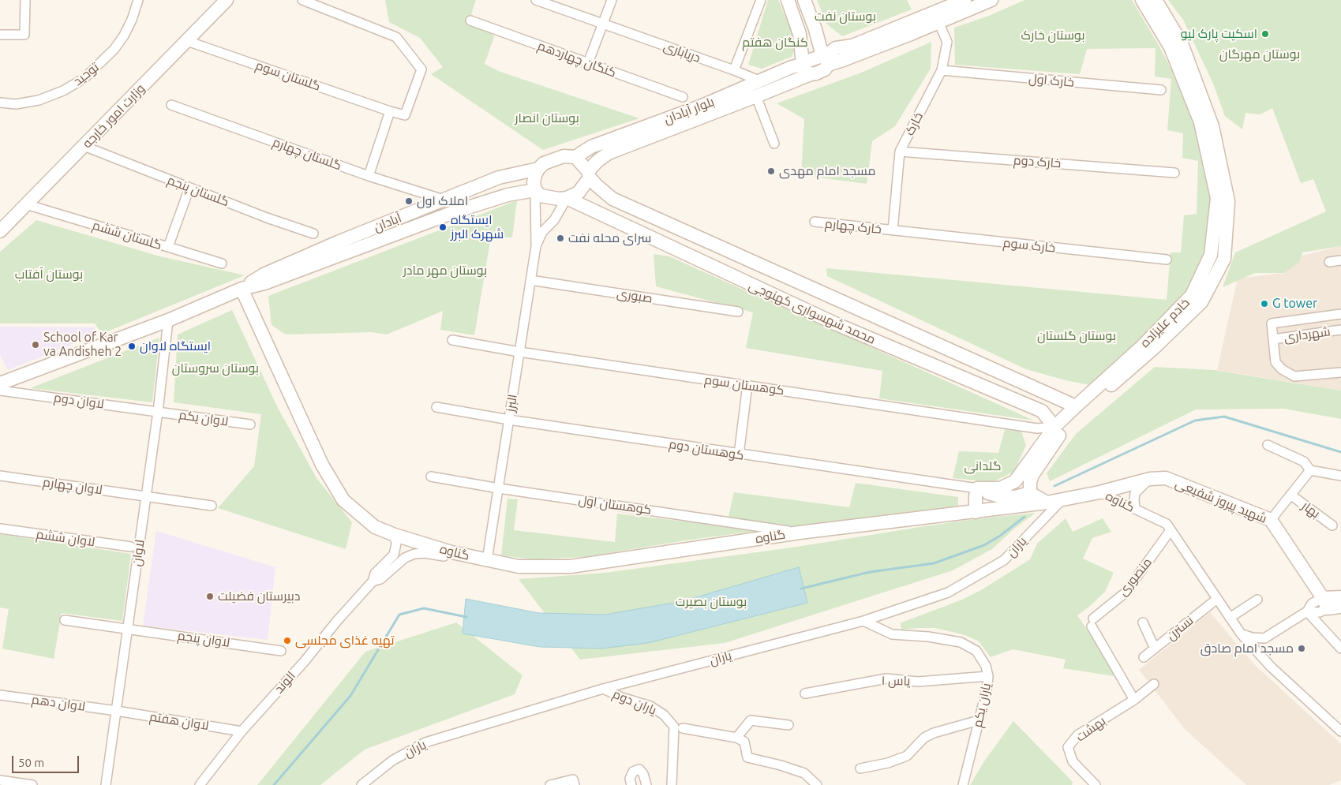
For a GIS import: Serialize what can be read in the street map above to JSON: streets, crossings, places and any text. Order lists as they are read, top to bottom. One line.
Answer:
{"streets":{"main road":["بلوار آبادان","وزارت امور خارجه","آبادان","محمد شهسواری کهنوجی","خادم علیزاده","شهید پیروز شفیعی","گناوه"],"street":["دریاباری","کنگان چهاردهم","توحید","گلستان سوم","خارک اول","خارک","گلستان چهارم","خارک دوم","گلستان پنجم","خارک چهارم","گلستان ششم","خارک سوم","صبوری","شهرداری","کوهستان سوم","لاوان دوم","البرز","لاوان یکم","کوهستان دوم","لاوان چهارم","کوهستان اول","بهار","لاوان ششم","یاران","لاوان","منصوری","نسترن","لاوان پنجم","یاس ۱","الوند","یاران دوم","لاوان دهم","یاران یکم","لاوان هفتم","بهشت"]},"crossings":[["دریاباری","بلوار آبادان"],["گلستان سوم","وزارت امور خارجه"],["خارک اول","خارک"],["بلوار آبادان","آبادان"],["بلوار آبادان","محمد شهسواری کهنوجی"],["بلوار آبادان","البرز"],["وزارت امور خارجه","گلستان پنجم"],["وزارت امور خارجه","گلستان ششم"],["خارک","خارک دوم"],["خارک","خارک چهارم"],["خارک","خارک سوم"],["گلستان چهارم","آبادان"],["گلستان پنجم","گلستان ششم"],["آبادان","محمد شهسواری کهنوجی"],["آبادان","البرز"],["آبادان","گناوه"],["آبادان","لاوان"],["خارک چهارم","خارک سوم"],["صبوری","البرز"],["محمد شهسواری کهنوجی","خادم علیزاده"],["محمد شهسواری کهنوجی","کوهستان سوم"],["محمد شهسواری کهنوجی","البرز"],["خادم علیزاده","کوهستان سوم"],["خادم علیزاده","کوهستان دوم"],["خادم علیزاده","گناوه"],["کوهستان سوم","البرز"],["لاوان دوم","لاوان یکم"],["لاوان دوم","لاوان"],["البرز","کوهستان دوم"],["البرز","گناوه"],["البرز","کوهستان اول"],["لاوان یکم","لاوان"],["لاوان چهارم","لاوان"],["شهید پیروز شفیعی","گناوه"],["شهید پیروز شفیعی","بهار"],["گناوه","کوهستان اول"],["گناوه","یاران"],["گناوه","منصوری"],["گناوه","نسترن"],["یاران","یاران دوم"],["یاران","یاران یکم"],["لاوان","لاوان پنجم"],["لاوان","لاوان دهم"],["لاوان","لاوان هفتم"],["منصوری","بهشت"],["یاس ۱","یاران یکم"],["الوند","لاوان هفتم"],["لاوان دهم","لاوان هفتم"]],"parks":["بوستان نفت","بوستان خارک","کنگان هفتم","بوستان مهرگان","بوستان انصار","بوستان مهر مادر","بوستان آفتاب","بوستان گلستان","بوستان سروستان","گلدانی","بوستان بصیرت"],"places":["اسکیت پارک لیو","مسجد امام مهدی","املاک اول","ایستگاه شهرک البرز","سرای محله نفت","G tower","School of Kar va Andisheh 2","ایستگاه لاوان","دبیرستان فضیلت","تهیه غذای مجلسی","مسجد امام صادق"],"scale_bar":"50 m"}
